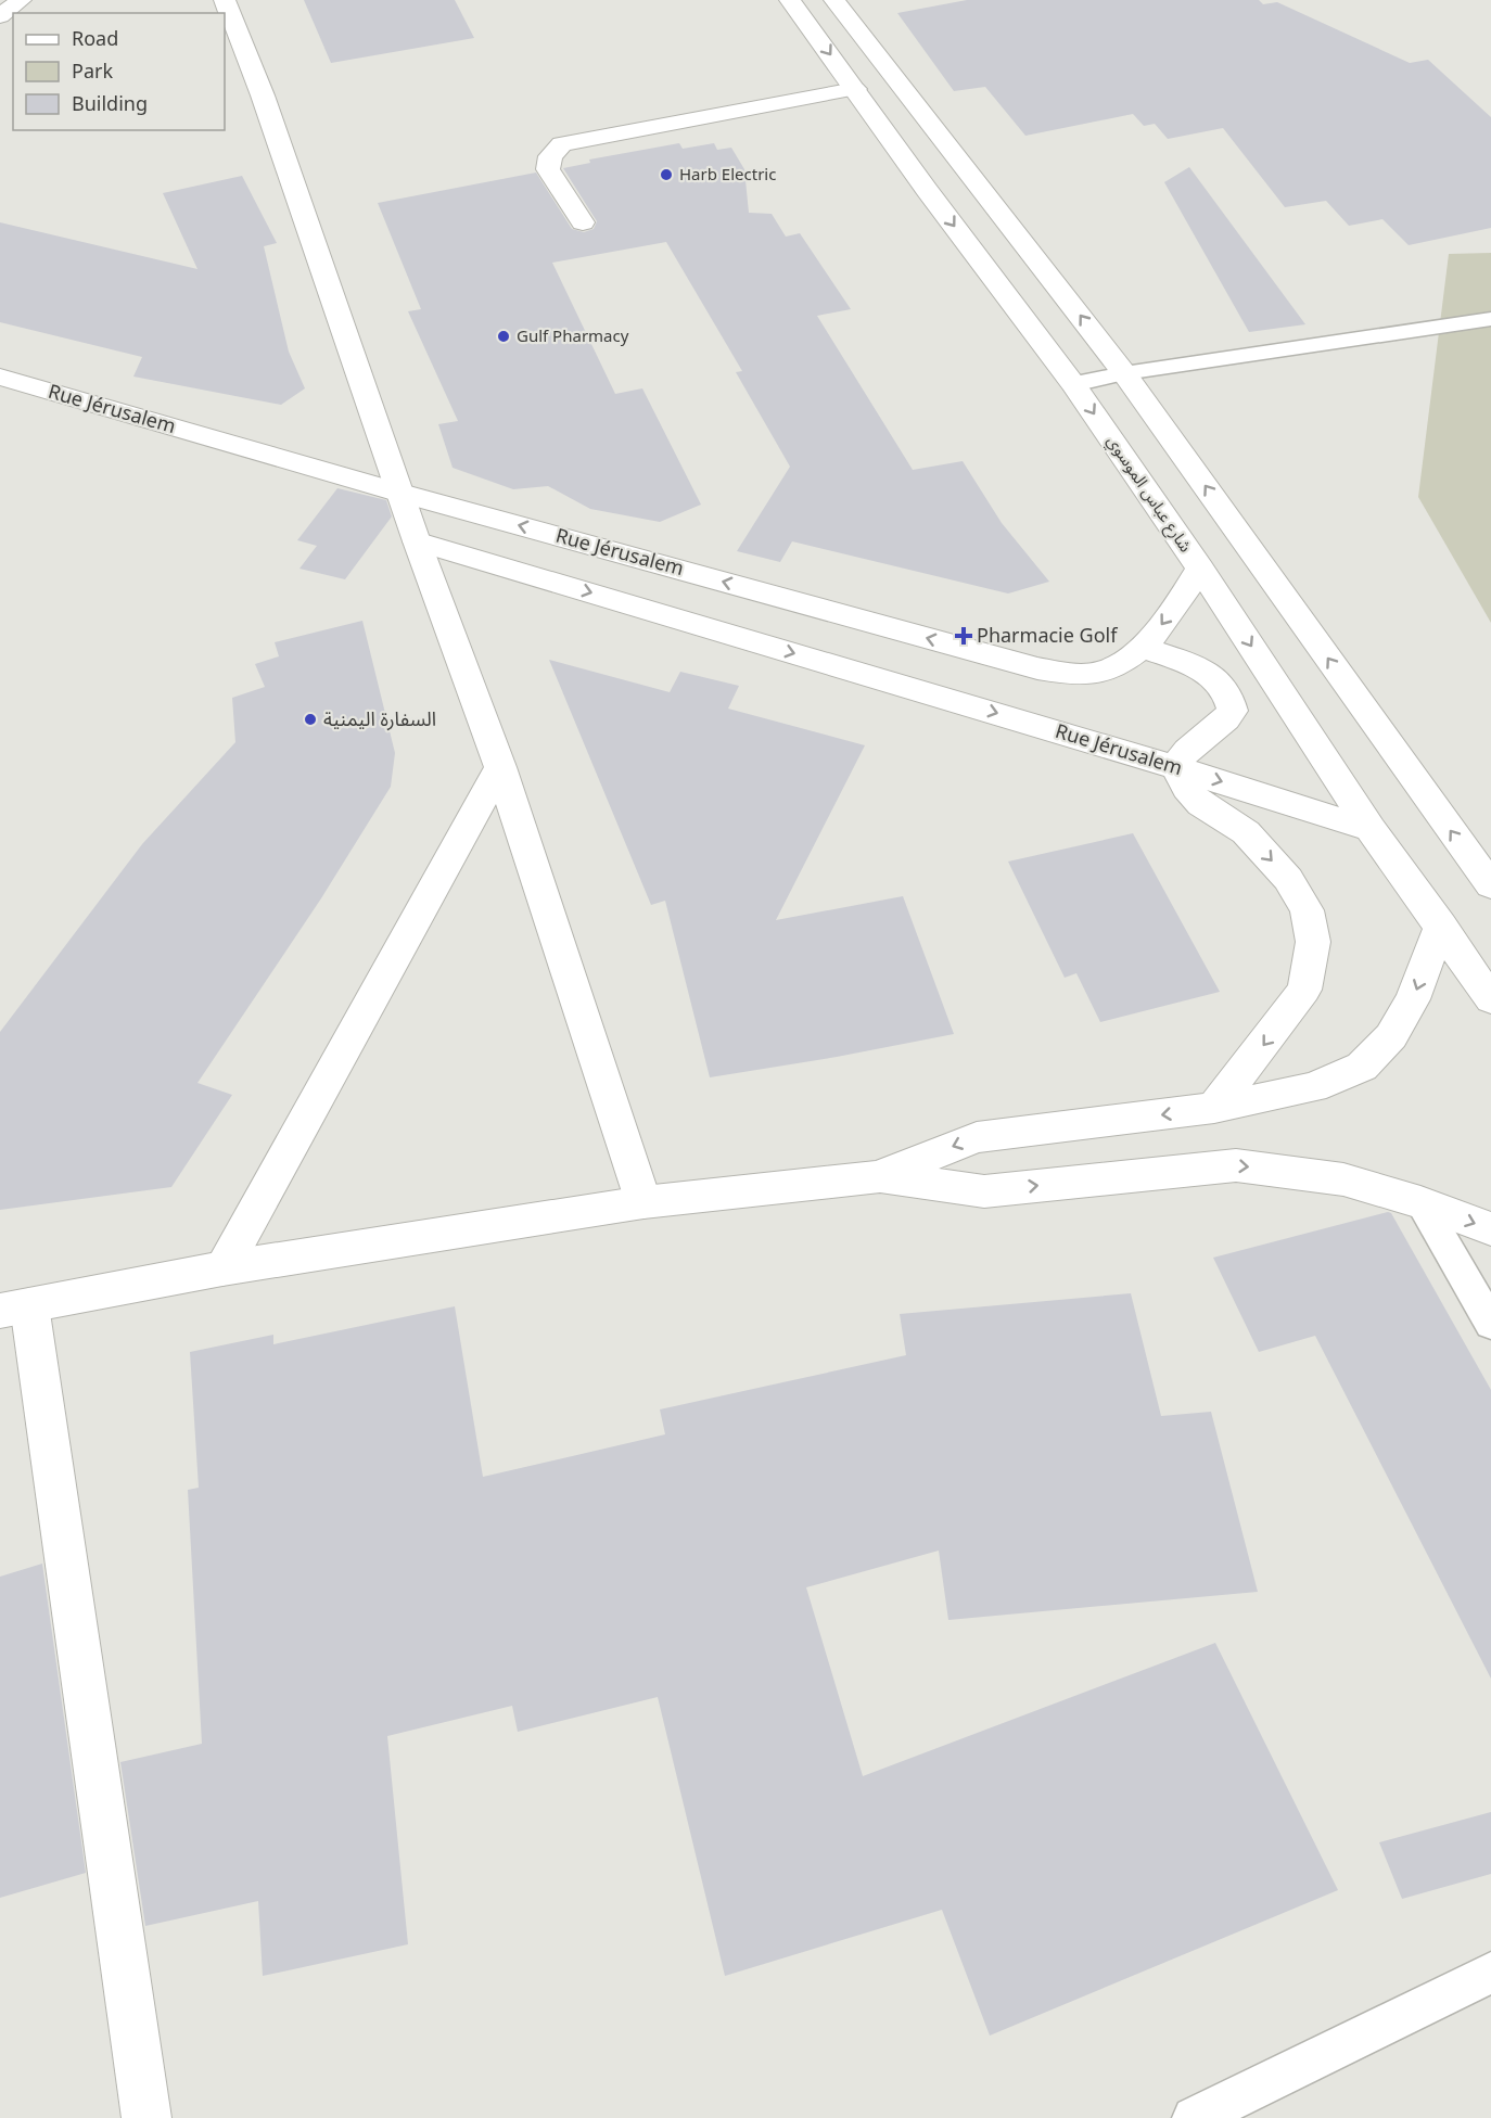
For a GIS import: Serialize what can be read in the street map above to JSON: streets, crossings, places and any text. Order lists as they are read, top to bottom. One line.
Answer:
{"streets":{"street":["Rue Jérusalem","شارع عباس الموسوي"]},"crossings":[["Rue Jérusalem","شارع عباس الموسوي"]],"places":{"other":["Harb Electric","Gulf Pharmacy","السفارة اليمنية"],"health":["Pharmacie Golf"]},"legend":["Road","Park","Building"]}
